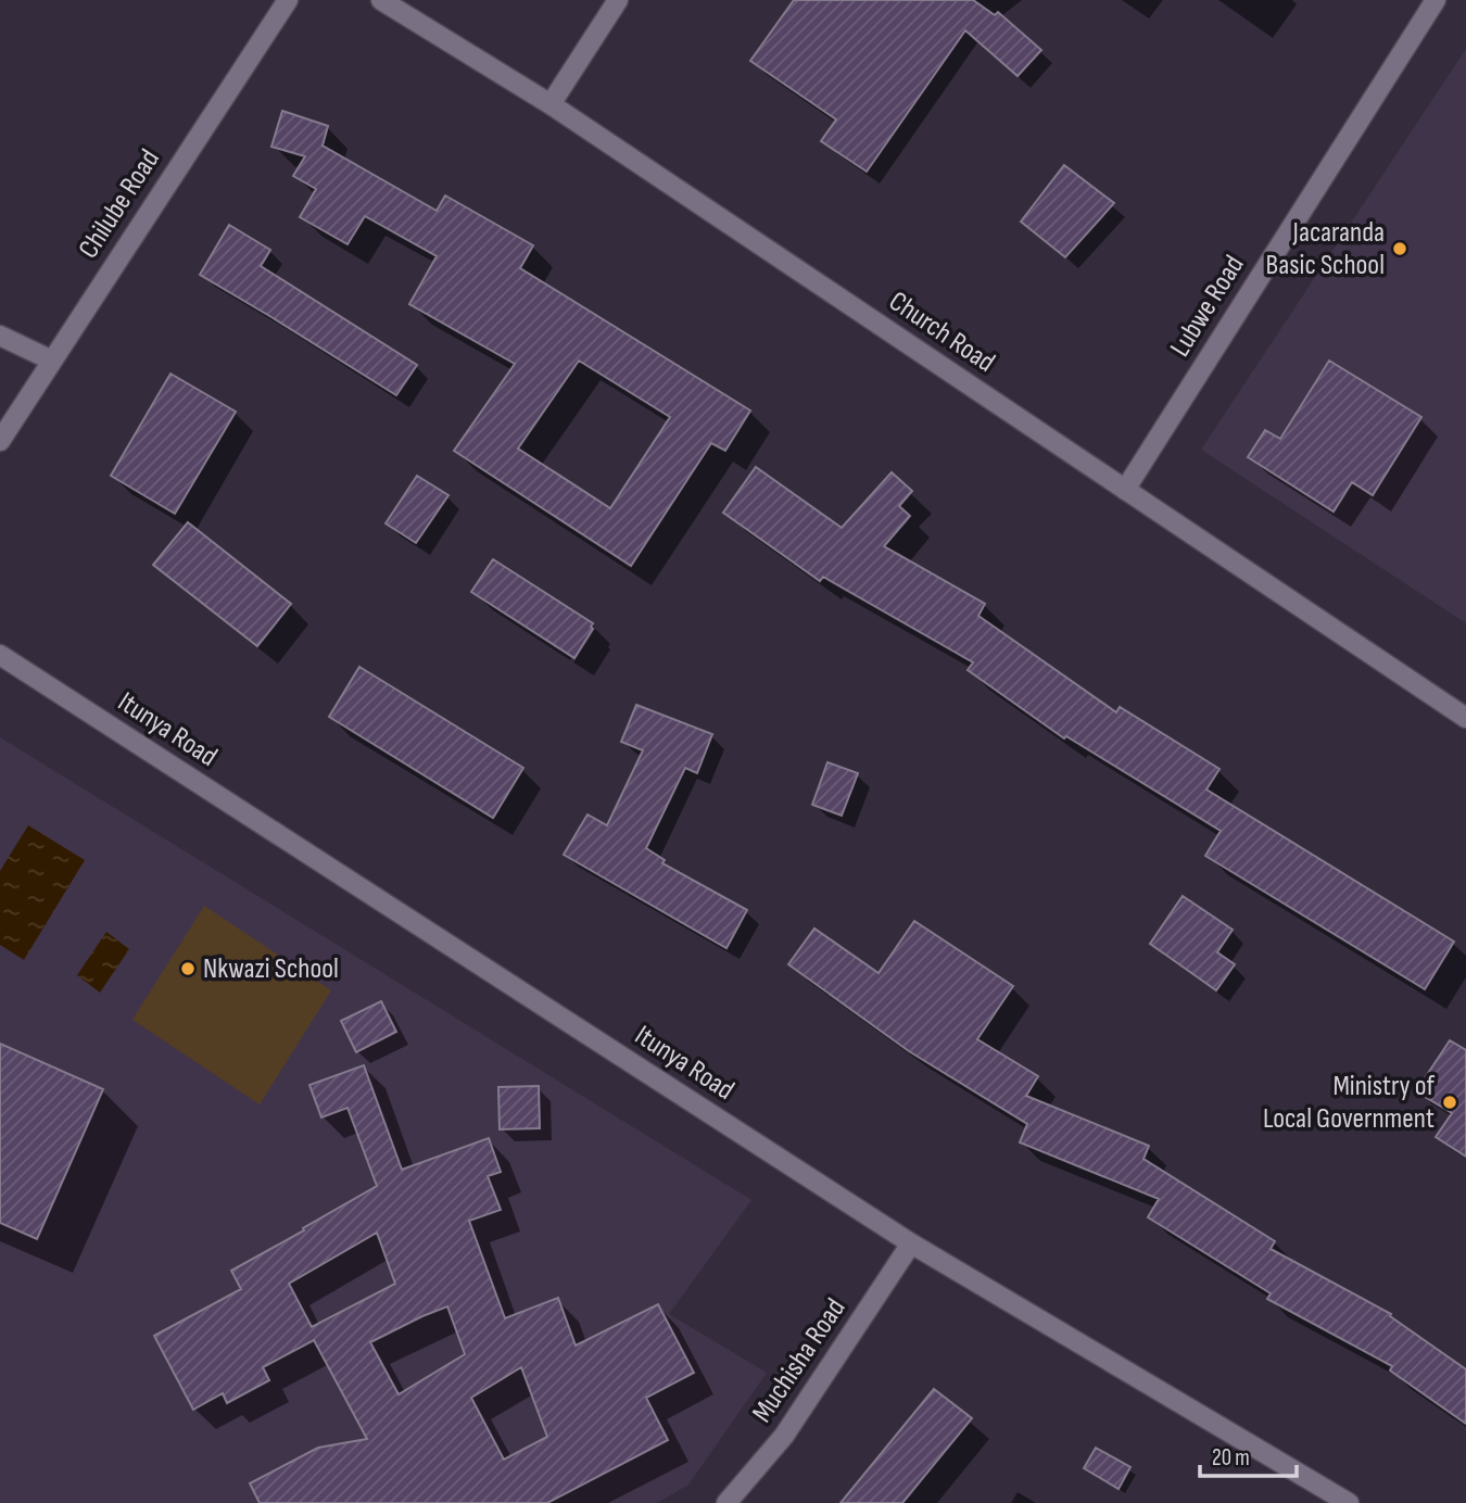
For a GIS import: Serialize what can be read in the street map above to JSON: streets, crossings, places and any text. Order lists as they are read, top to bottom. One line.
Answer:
{"streets":{"street":["Chilube Road","Lubwe Road","Church Road","Itunya Road","Muchisha Road"]},"crossings":[["Lubwe Road","Church Road"],["Itunya Road","Muchisha Road"]],"places":["Jacaranda Basic School","Nkwazi School","Ministry of Local Government"],"scale_bar":"20 m"}
